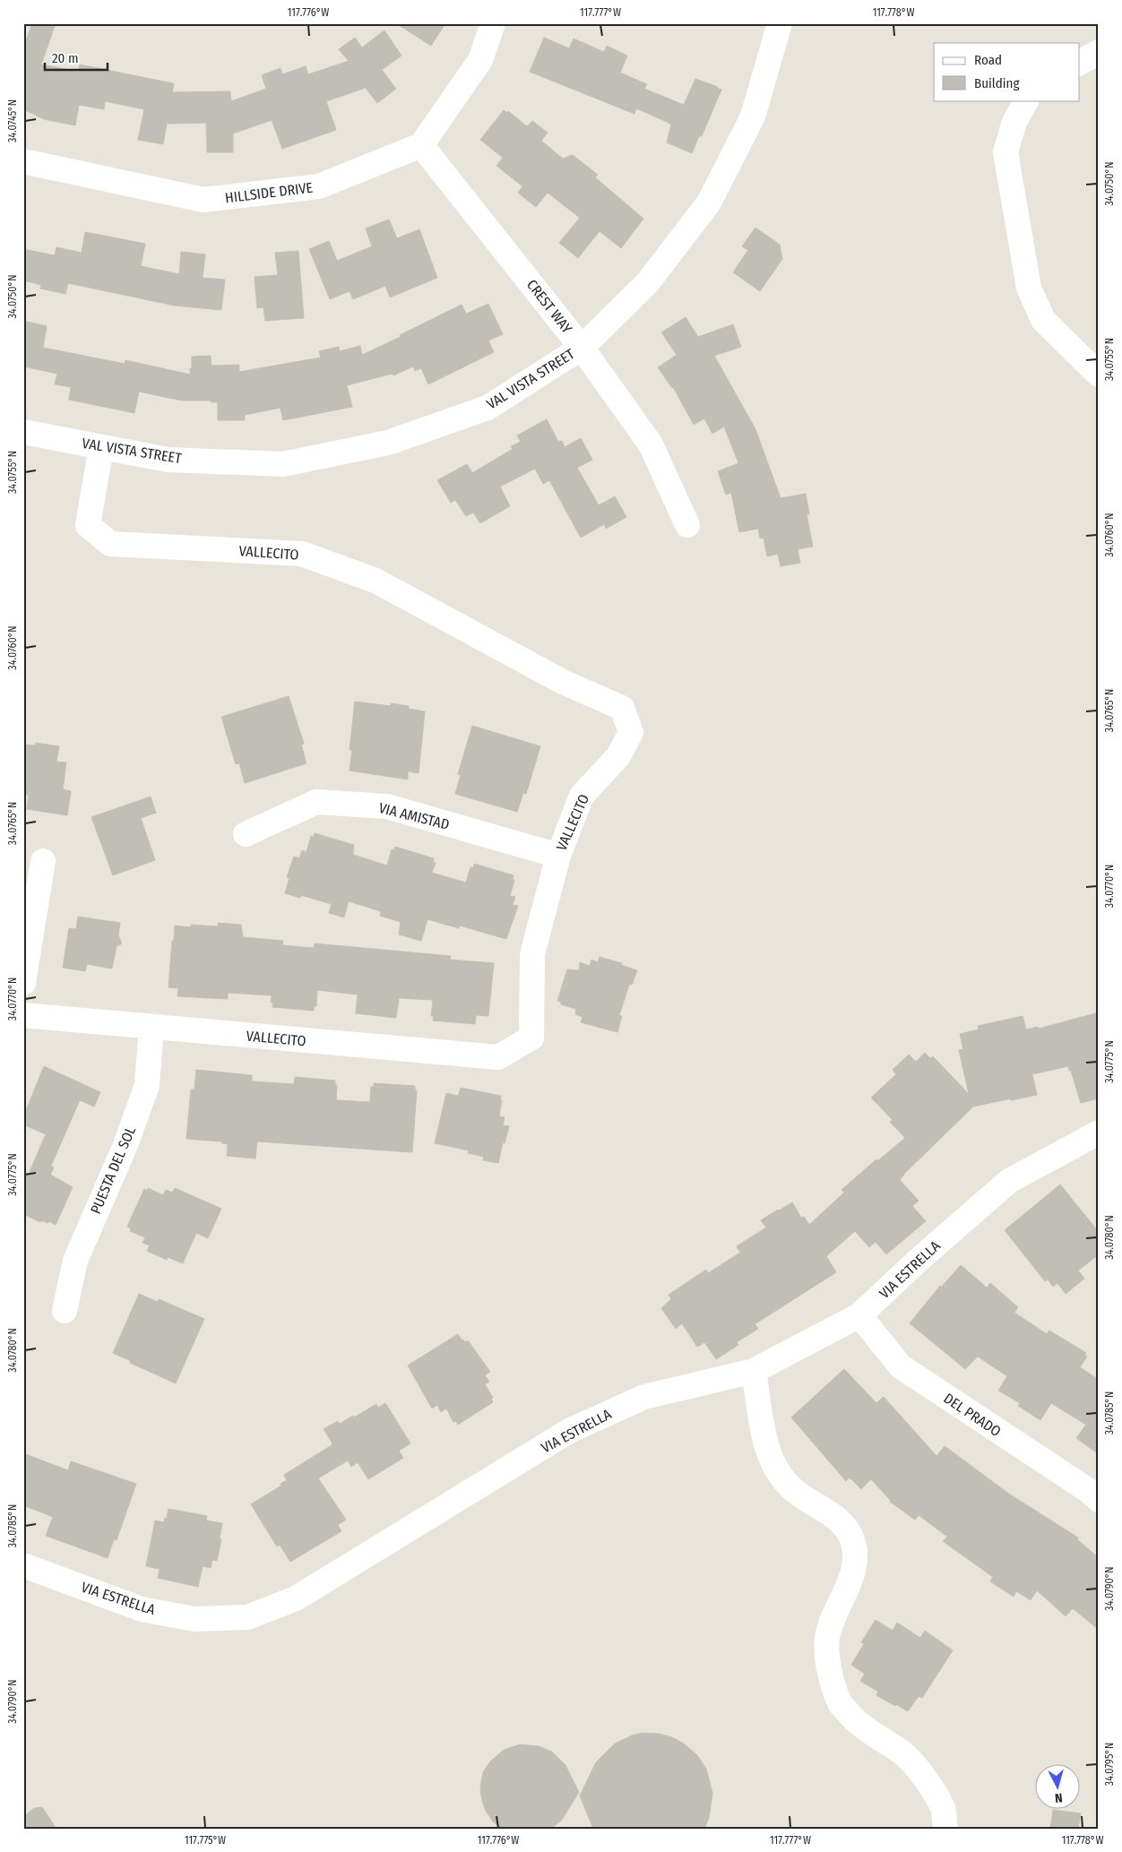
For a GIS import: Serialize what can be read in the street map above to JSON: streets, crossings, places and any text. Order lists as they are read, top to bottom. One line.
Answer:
{"streets":{"street":["HILLSIDE DRIVE","CREST WAY","VAL VISTA STREET","VALLECITO","VIA AMISTAD","PUESTA DEL SOL","VIA ESTRELLA","DEL PRADO"]},"crossings":[["HILLSIDE DRIVE","CREST WAY"],["CREST WAY","VAL VISTA STREET"],["VAL VISTA STREET","VALLECITO"],["VALLECITO","VIA AMISTAD"],["VALLECITO","PUESTA DEL SOL"],["VIA ESTRELLA","DEL PRADO"]],"legend":["Road","Building"],"scale_bar":"20 m","north":"bottom","coordinates":["117.776°W","117.777°W","117.778°W","34.0745°N","34.0750°N","34.0755°N","34.0760°N","34.0765°N","34.0770°N","34.0775°N","34.0780°N","34.0785°N","34.0790°N","34.0795°N","117.775°W"]}
